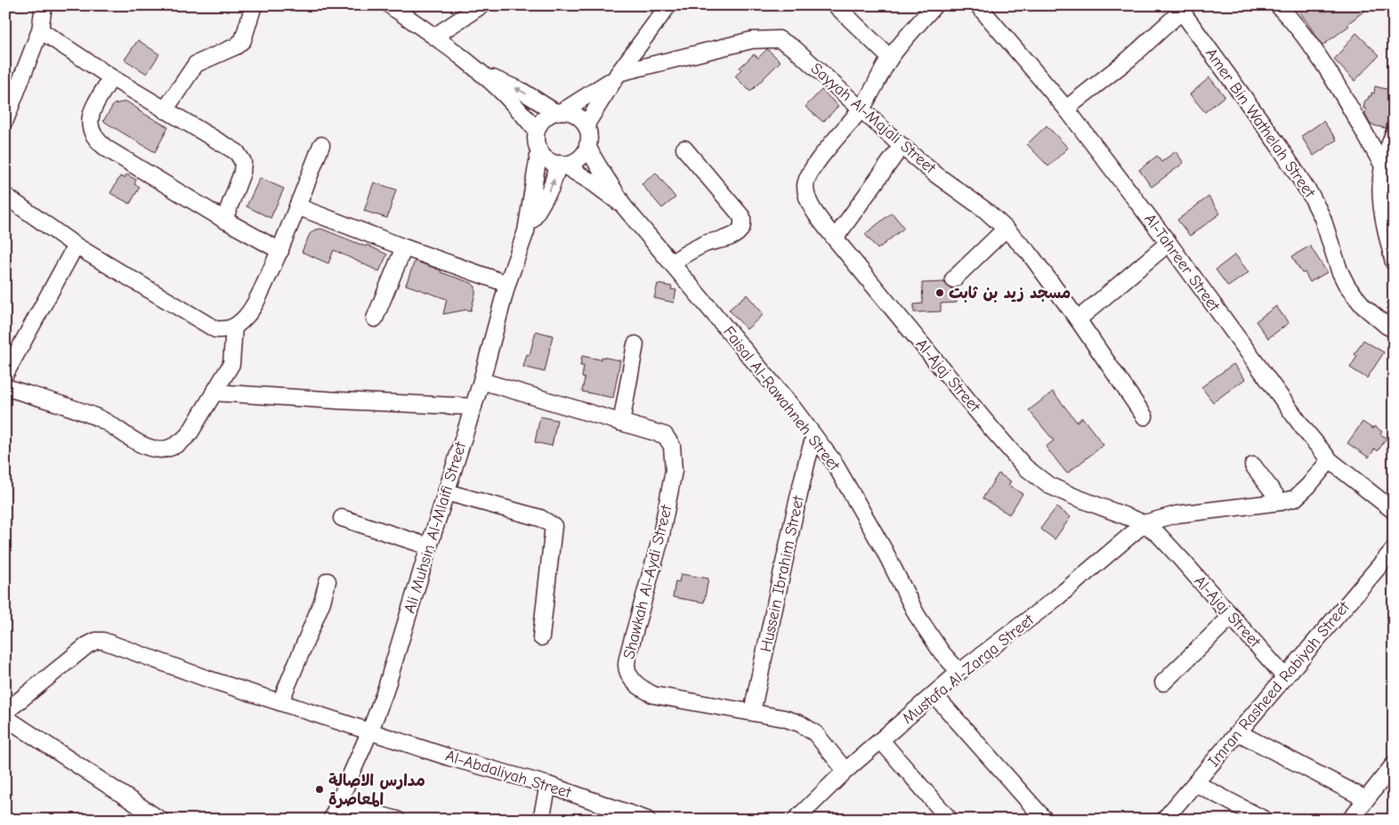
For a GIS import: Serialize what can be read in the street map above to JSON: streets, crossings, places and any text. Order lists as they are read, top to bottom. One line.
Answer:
{"streets":{"street":["Sayyah Al-Majali Street","Amer Bin Wathelah Street","Al-Tahreer Street","Al-Ajaj Street","Faisal Al-Rawahneh Street","Ali Muhsin Al-Mlaifi Street","Hussein Ibrahim Street","Shawkah Al-Aydi Street","Mustafa Al-Zarqa Street","Imran Rasheed Rabiyah Street","Al-Abdaliyah Street"]},"crossings":[["Sayyah Al-Majali Street","Al-Ajaj Street"],["Al-Ajaj Street","Mustafa Al-Zarqa Street"],["Al-Ajaj Street","Imran Rasheed Rabiyah Street"],["Faisal Al-Rawahneh Street","Ali Muhsin Al-Mlaifi Street"],["Faisal Al-Rawahneh Street","Hussein Ibrahim Street"],["Faisal Al-Rawahneh Street","Mustafa Al-Zarqa Street"],["Ali Muhsin Al-Mlaifi Street","Shawkah Al-Aydi Street"],["Ali Muhsin Al-Mlaifi Street","Al-Abdaliyah Street"],["Hussein Ibrahim Street","Shawkah Al-Aydi Street"],["Shawkah Al-Aydi Street","Mustafa Al-Zarqa Street"]],"places":["مسجد زيد بن ثابت","مدارس الاصالة المعاصرة"]}
